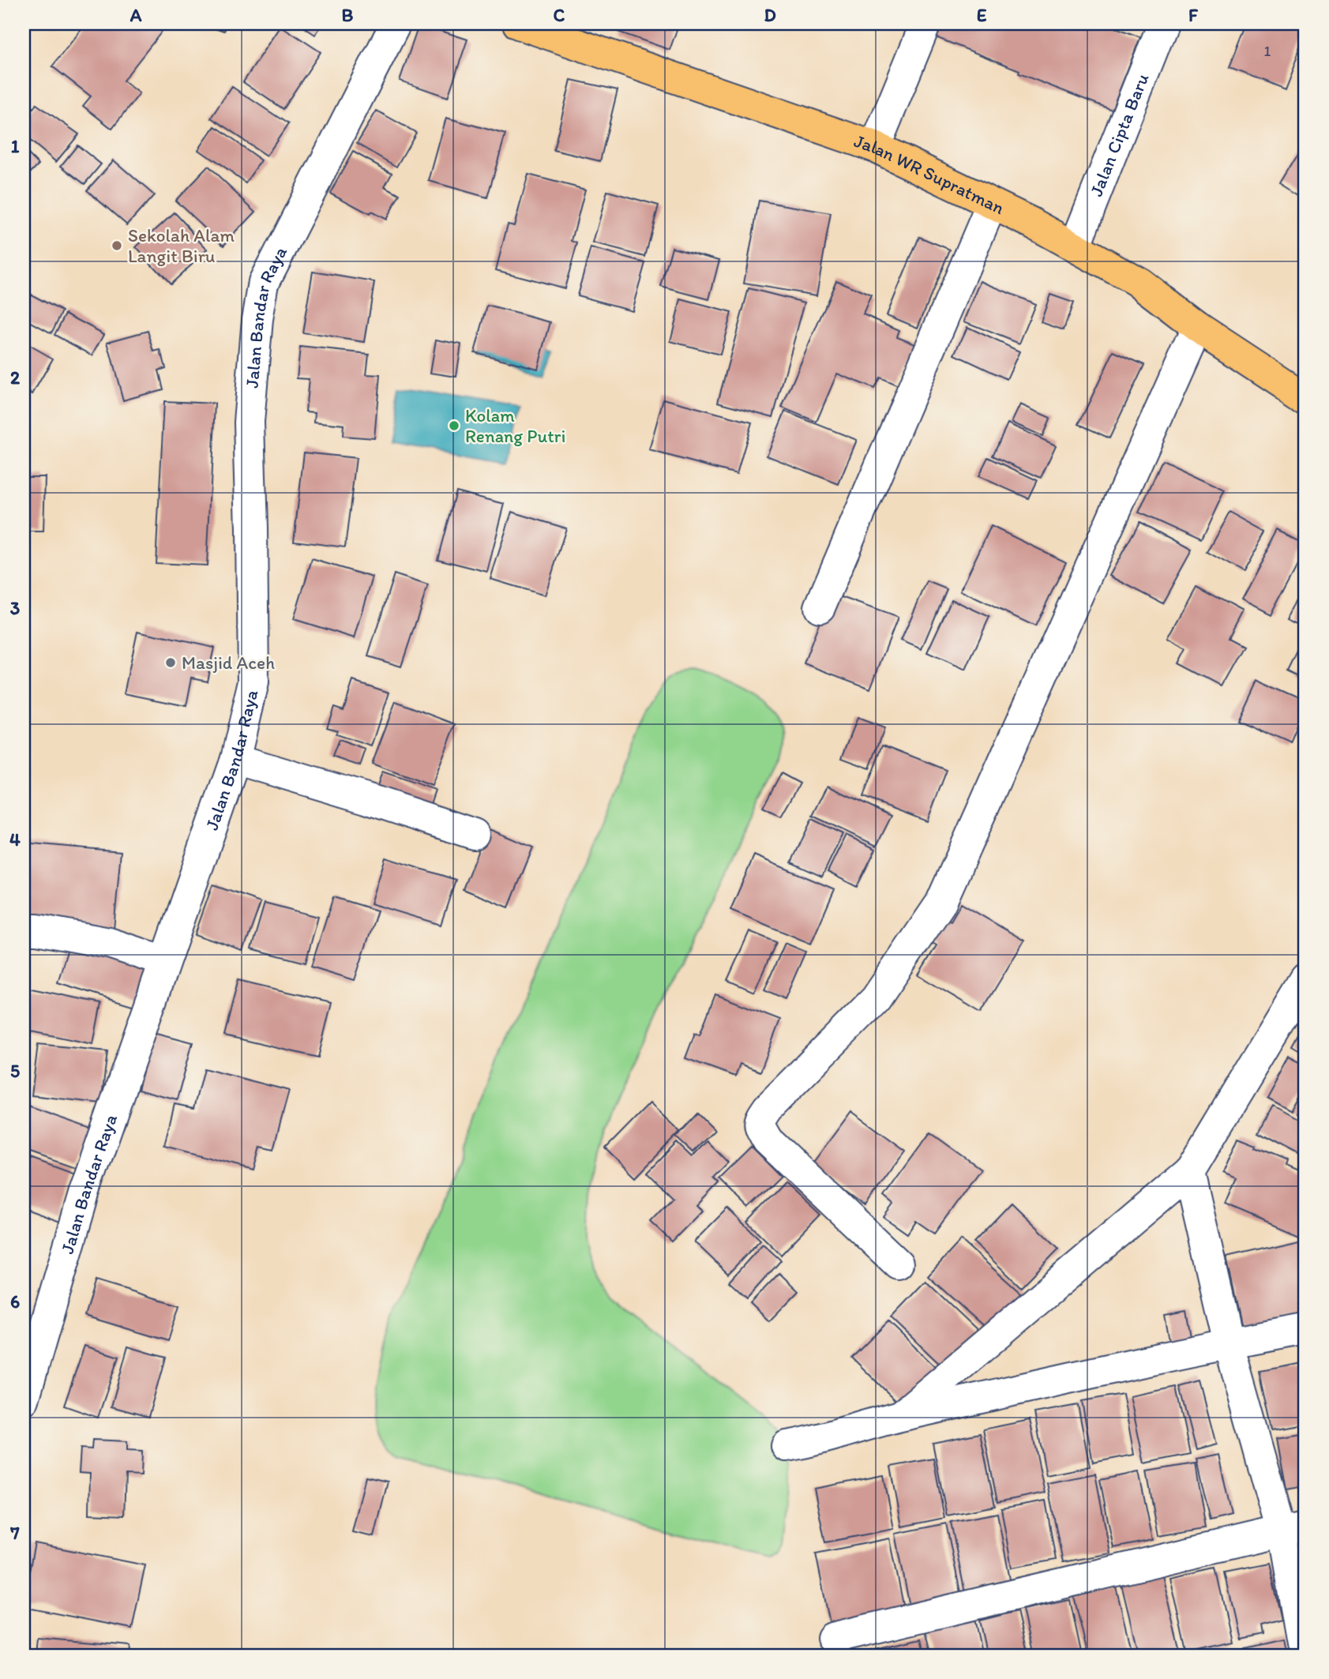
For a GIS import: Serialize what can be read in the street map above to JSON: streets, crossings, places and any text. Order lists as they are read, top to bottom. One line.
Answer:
{"streets":{"highway":["Jalan WR Supratman"],"street":["Jalan Cipta Baru","Jalan Bandar Raya"]},"crossings":[["Jalan Cipta Baru","Jalan WR Supratman"]],"places":["Sekolah Alam Langit Biru","Kolam Renang Putri","Masjid Aceh"],"house_numbers":["1"],"grid":{"columns":["A","B","C","D","E","F"],"rows":["1","2","3","4","5","6","7"]}}
